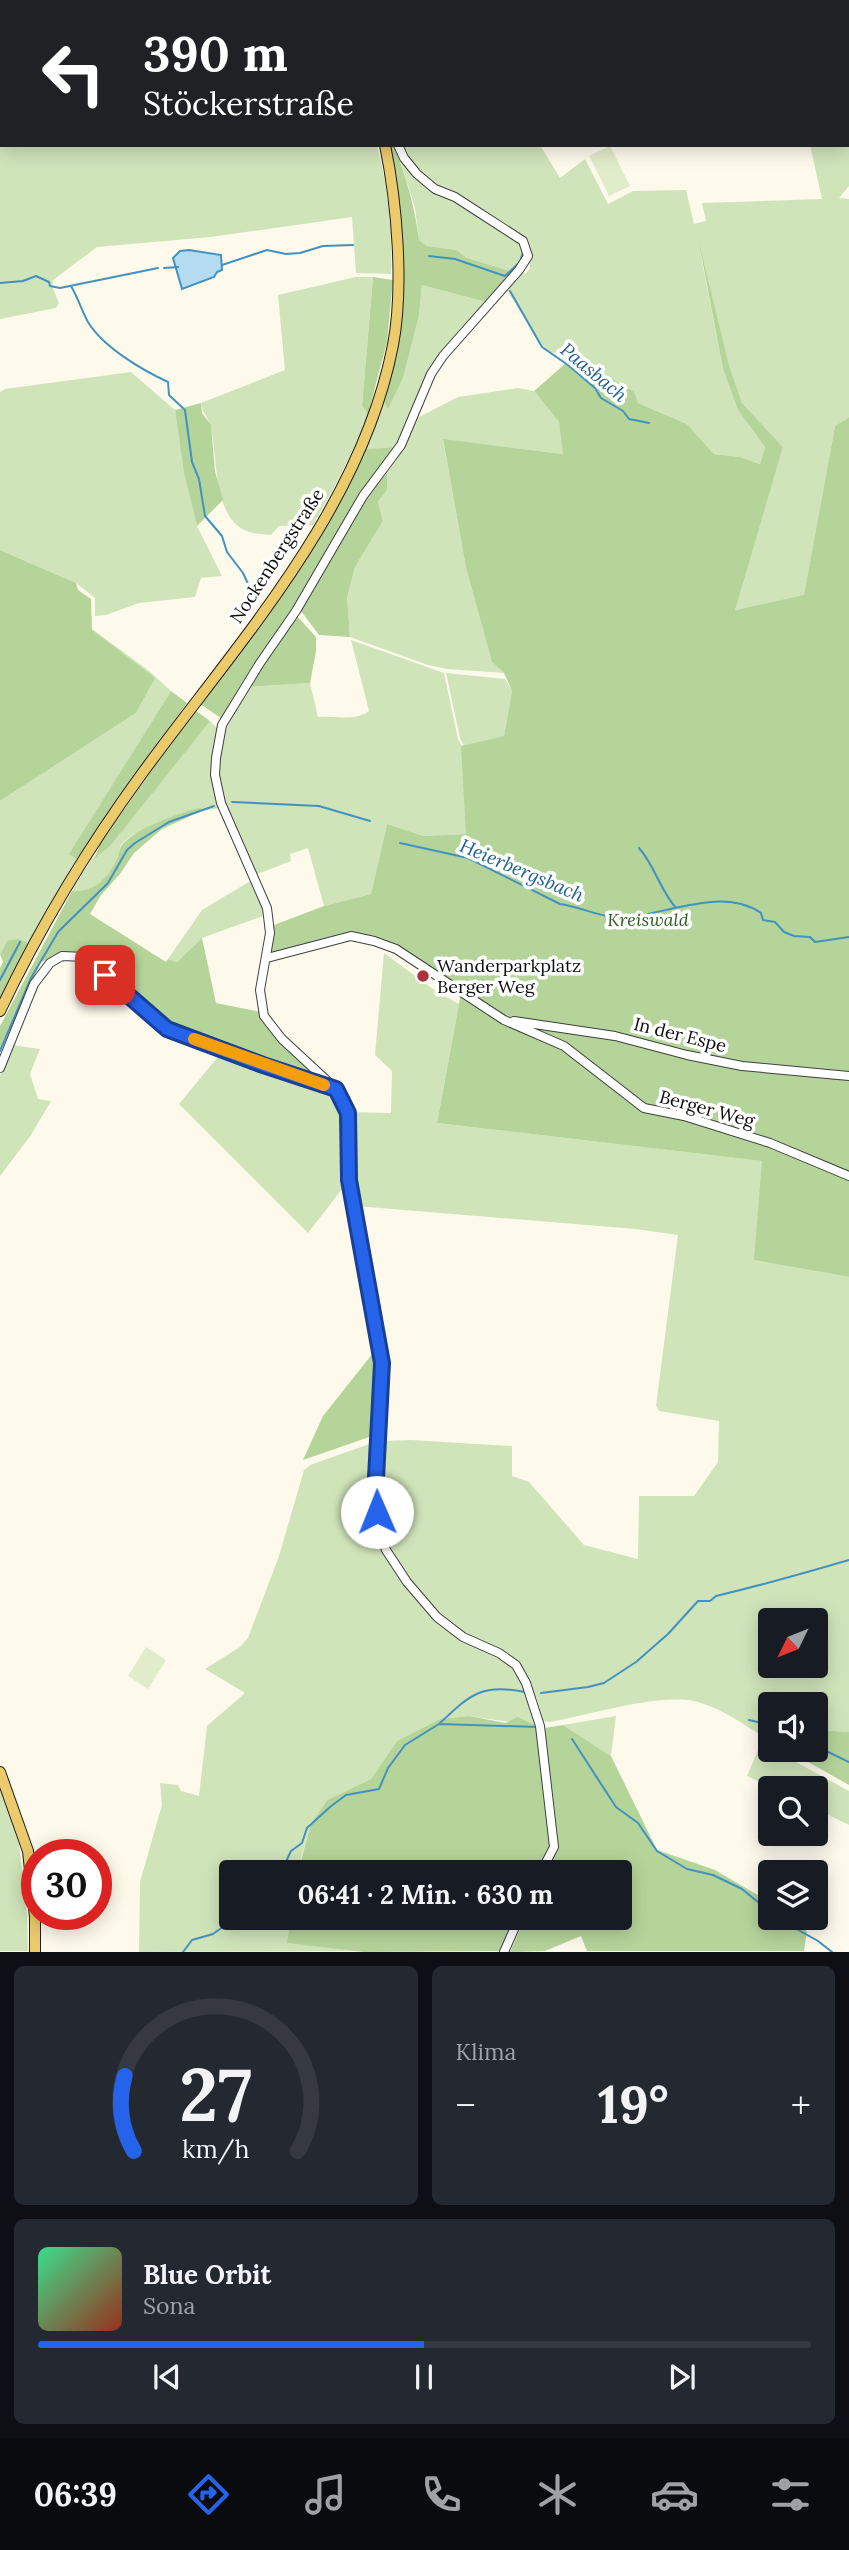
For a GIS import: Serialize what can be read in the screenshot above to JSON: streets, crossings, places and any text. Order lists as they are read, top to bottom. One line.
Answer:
{"streets":{"main road":["Nockenbergstraße"],"street":["In der Espe","Berger Weg"]},"crossings":[["In der Espe","Berger Weg"]],"water":["Paasbach","Heierbergsbach"],"parks":["Kreiswald"],"places":["Wanderparkplatz Berger Weg"],"north":"bottom left","page":{"turn":["390 m","Stöckerstraße"],"limit":"30","trip":"06:41 · 2 Min. · 630 m","tile":"Klima","heat":["−","19°","+"],"song":["Blue Orbit","Sona"],"tabs":"06:39","gauge":["27","km/h"]}}
